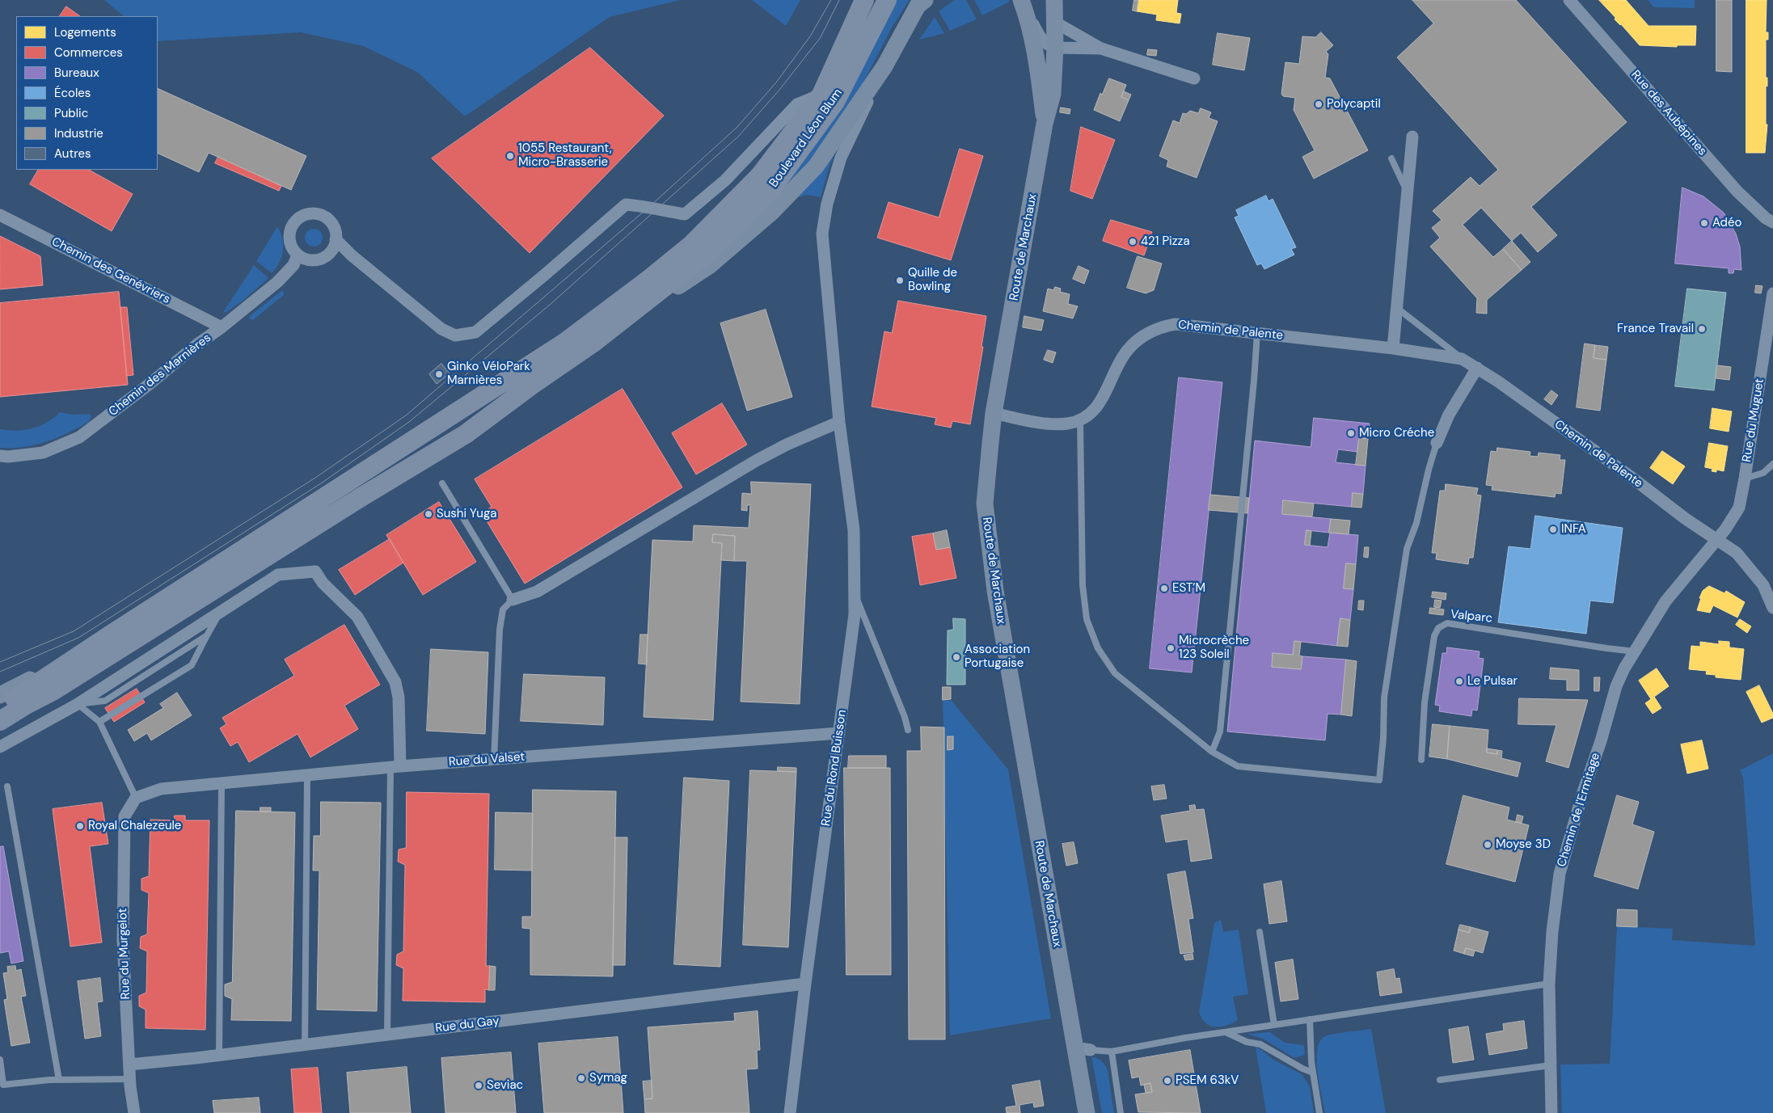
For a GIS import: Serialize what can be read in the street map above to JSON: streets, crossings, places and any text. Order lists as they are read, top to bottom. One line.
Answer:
{"streets":{"main road":["Boulevard Léon Blum","Route de Marchaux"],"street":["Rue des Aubépines","Chemin des Genévriers","Chemin de Palente","Chemin des Marnières","Rue du Muguet","Rue du Valset","Rue du Rond Buisson","Chemin de l'Ermitage","Rue du Murgelot","Rue du Gay"],"lane":["Valparc"]},"crossings":[["Route de Marchaux","Chemin de Palente"],["Chemin des Genévriers","Chemin des Marnières"],["Chemin de Palente","Rue du Muguet"],["Chemin de Palente","Chemin de l'Ermitage"],["Rue du Muguet","Chemin de l'Ermitage"],["Valparc","Chemin de l'Ermitage"],["Rue du Valset","Rue du Rond Buisson"],["Rue du Valset","Rue du Murgelot"],["Rue du Rond Buisson","Rue du Gay"],["Rue du Murgelot","Rue du Gay"]],"places":["Polycaptil","1055 Restaurant, Micro-Brasserie","Adéo","421 Pizza","Quille de Bowling","France Travail","Ginko VéloPark Marnières","Micro Créche","Sushi Yuga","INFA","EST’M","Microcrèche 123 Soleil","Association Portugaise","Le Pulsar","Royal Chalezeule","Moyse 3D","Symag","PSEM 63kV","Seviac"],"legend":["Logements","Commerces","Bureaux","Écoles","Public","Industrie","Autres"]}
